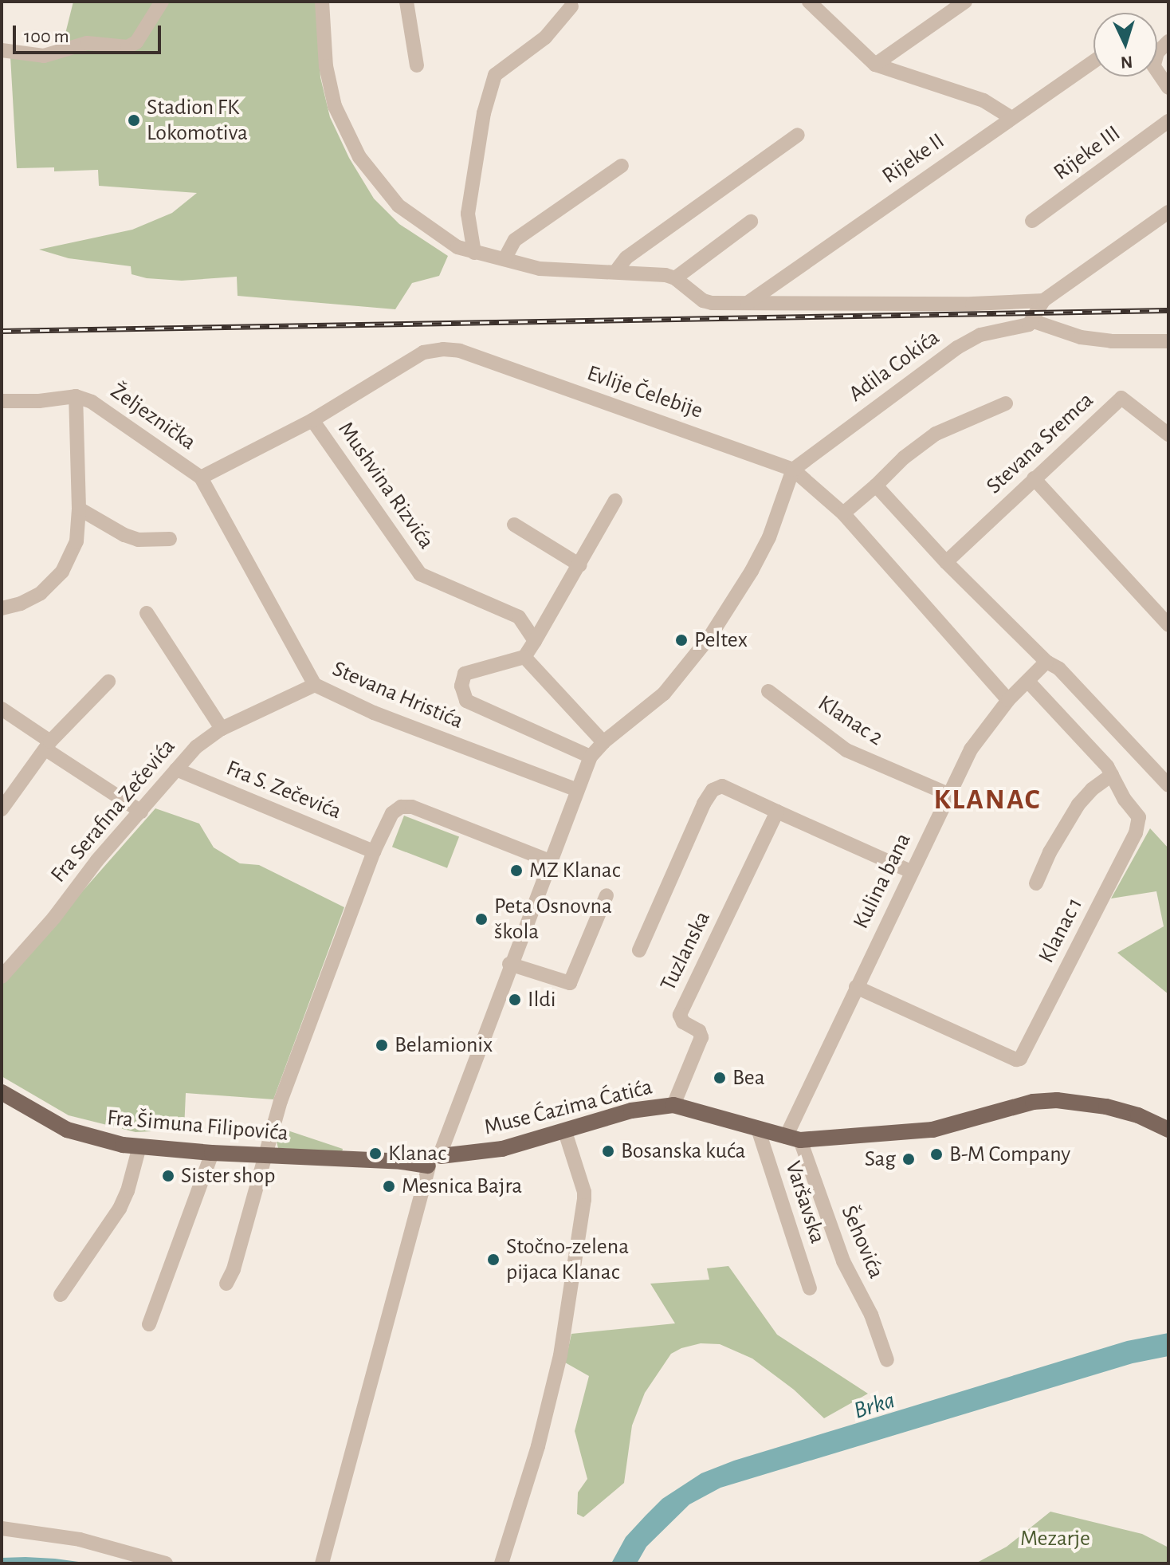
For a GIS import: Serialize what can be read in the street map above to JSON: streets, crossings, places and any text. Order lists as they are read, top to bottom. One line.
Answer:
{"streets":{"main road":["Muse Ćazima Ćatića","Fra Šimuna Filipovića"],"street":["Rijeke III","Rijeke II","Adila Cokića","Evlije Čelebije","Željeznička","Stevana Sremca","Mushvina Rizvića","Stevana Hristića","Klanac 2","Fra S. Zečevića","Fra Serafina Zečevića","Kulina bana","Klanac 1","Tuzlanska","Varšavska","Šehovića"]},"crossings":[["Adila Cokića","Evlije Čelebije"],["Evlije Čelebije","Željeznička"],["Evlije Čelebije","Mushvina Rizvića"],["Evlije Čelebije","Stevana Hristića"],["Evlije Čelebije","Kulina bana"],["Željeznička","Stevana Hristića"],["Stevana Hristića","Fra Serafina Zečevića"],["Klanac 2","Kulina bana"],["Fra S. Zečevića","Fra Serafina Zečevića"],["Kulina bana","Klanac 1"],["Kulina bana","Tuzlanska"],["Kulina bana","Muse Ćazima Ćatića"],["Kulina bana","Šehovića"],["Tuzlanska","Muse Ćazima Ćatića"],["Muse Ćazima Ćatića","Fra Šimuna Filipovića"],["Muse Ćazima Ćatića","Varšavska"],["Muse Ćazima Ćatića","Šehovića"]],"districts":["KLANAC"],"water":["Brka"],"parks":["Mezarje"],"places":["Stadion FK Lokomotiva","Peltex","MZ Klanac","Peta Osnovna škola","Ildi","Belamionix","Bea","Bosanska kuća","Klanac","B-M Company","Sag","Sister shop","Mesnica Bajra","Stočno-zelena pijaca Klanac"],"scale_bar":"100 m","north":"bottom"}
